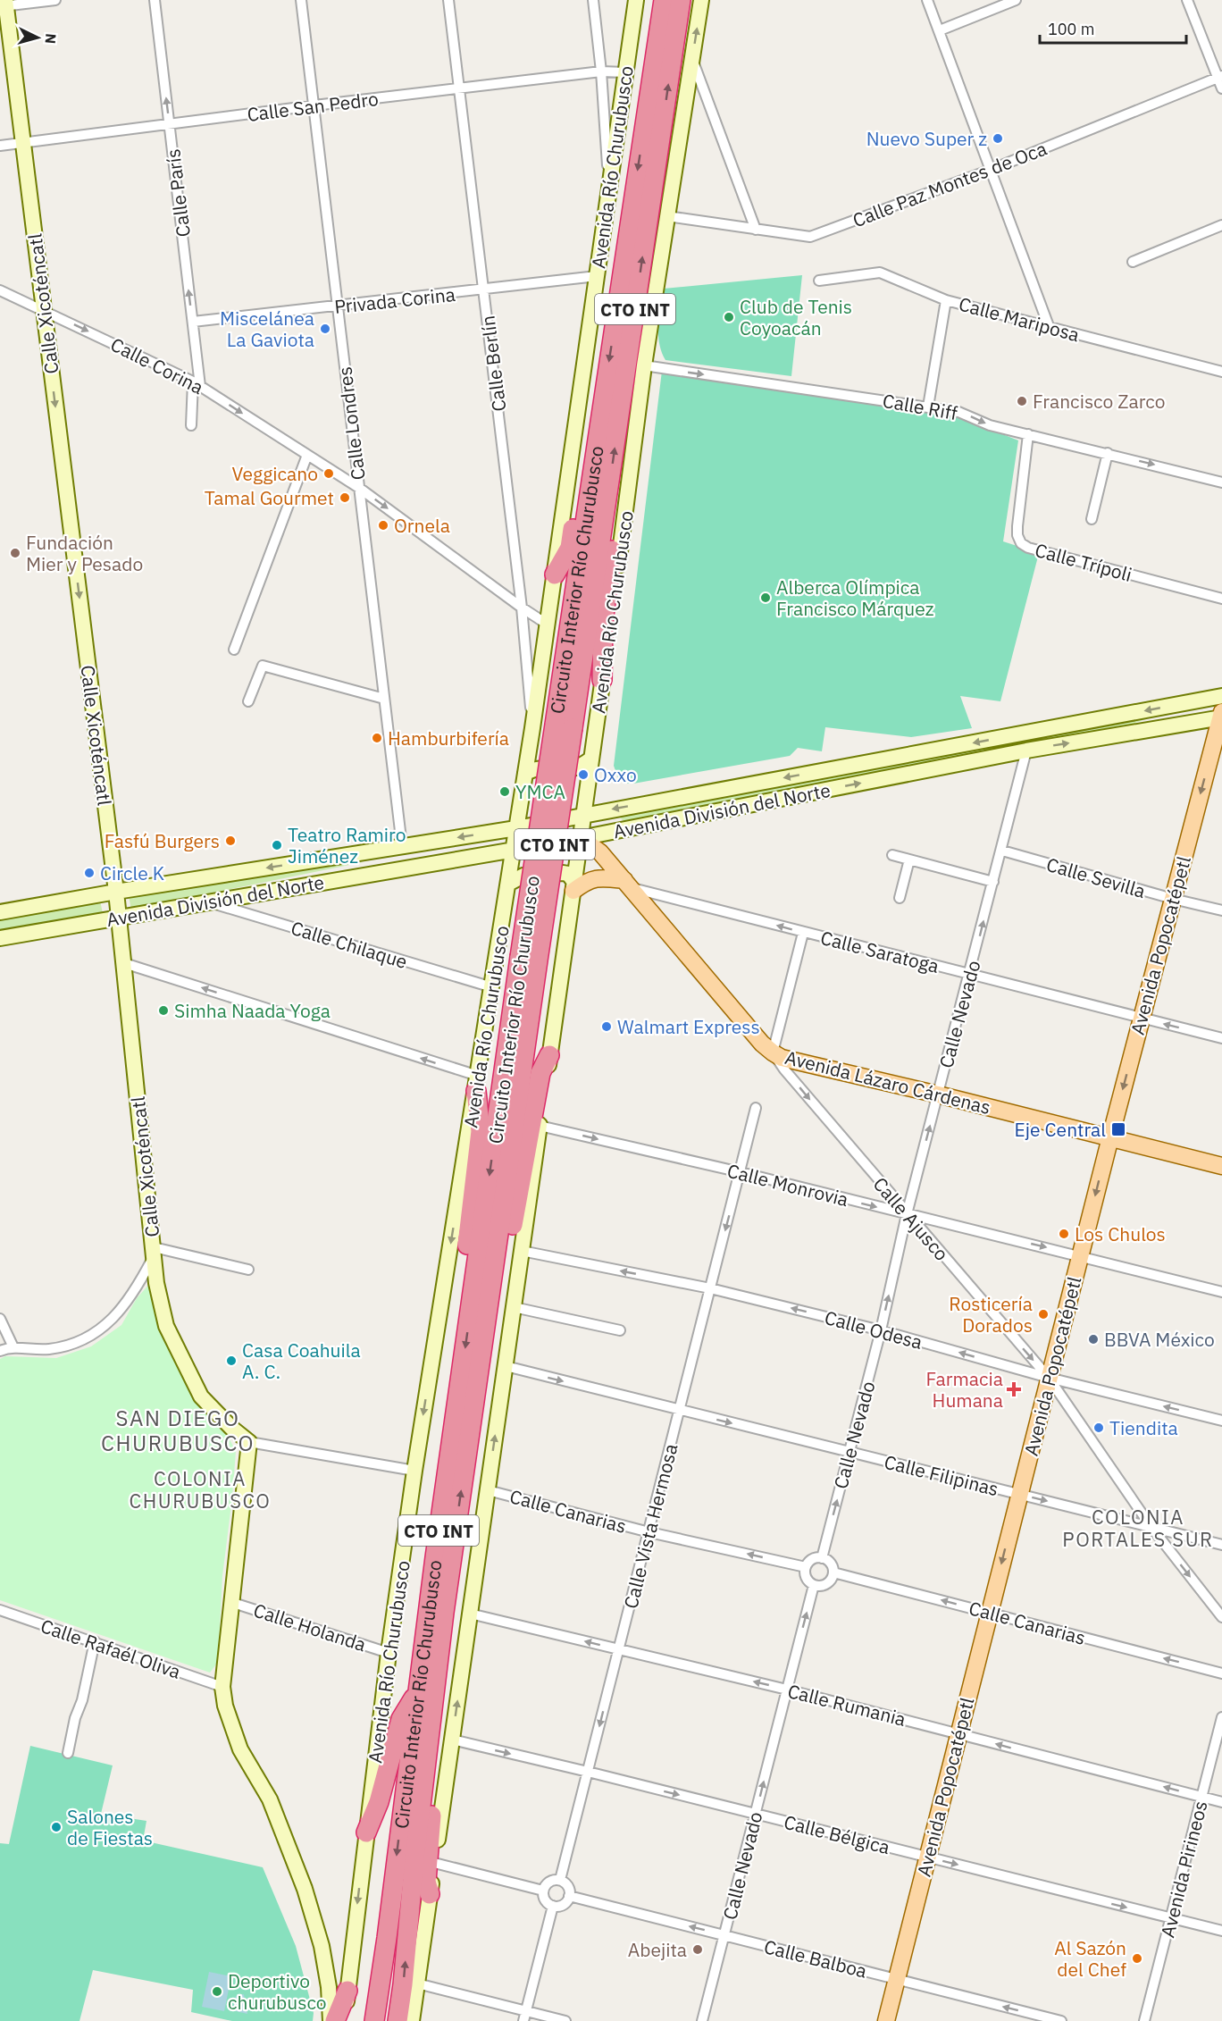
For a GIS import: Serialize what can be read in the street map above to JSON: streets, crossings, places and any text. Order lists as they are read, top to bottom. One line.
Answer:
{"streets":{"highway":["CTO INT","Circuito Interior Río Churubusco"],"main road":["Avenida Río Churubusco","Calle Xicoténcatl","Avenida División del Norte","Avenida Popocatépetl","Avenida Lázaro Cárdenas","Calle Ajusco"],"street":["Calle San Pedro","Calle Paz Montes de Oca","Calle París","Privada Corina","Calle Mariposa","Calle Berlín","Calle Corina","Calle Riff","Calle Londres","Calle Trípoli","Calle Sevilla","Calle Chilaque","Calle Saratoga","Calle Nevado","Calle Monrovia","Calle Odesa","Calle Filipinas","Calle Canarias","Calle Vista Hermosa","Calle Holanda","Calle Rafaél Oliva","Calle Rumania","Calle Bélgica","Avenida Pirineos","Calle Balboa"]},"crossings":[["Calle San Pedro","Avenida Río Churubusco"],["Calle San Pedro","Calle París"],["Calle San Pedro","Calle Xicoténcatl"],["Calle San Pedro","Calle Berlín"],["Calle San Pedro","Calle Londres"],["Avenida Río Churubusco","Calle Paz Montes de Oca"],["Avenida Río Churubusco","Privada Corina"],["Avenida Río Churubusco","Calle Berlín"],["Avenida Río Churubusco","Calle Corina"],["Avenida Río Churubusco","Calle Riff"],["Avenida Río Churubusco","Avenida División del Norte"],["Avenida Río Churubusco","Calle Chilaque"],["Avenida Río Churubusco","Calle Monrovia"],["Avenida Río Churubusco","Calle Ajusco"],["Avenida Río Churubusco","Calle Odesa"],["Avenida Río Churubusco","Calle Filipinas"],["Avenida Río Churubusco","Calle Canarias"],["Avenida Río Churubusco","Calle Holanda"],["Avenida Río Churubusco","Calle Rumania"],["Avenida Río Churubusco","Calle Bélgica"],["Calle París","Privada Corina"],["Calle París","Calle Corina"],["Privada Corina","Calle Berlín"],["Privada Corina","Calle Londres"],["Calle Xicoténcatl","Calle Corina"],["Calle Xicoténcatl","Avenida División del Norte"],["Calle Berlín","Calle Corina"],["Calle Corina","Calle Londres"],["Calle Riff","Calle Trípoli"],["Calle Londres","Avenida División del Norte"],["Avenida División del Norte","Calle Chilaque"],["Avenida División del Norte","Avenida Popocatépetl"],["Avenida División del Norte","Calle Nevado"],["Avenida División del Norte","Calle Ajusco"],["Calle Sevilla","Avenida Popocatépetl"],["Calle Sevilla","Calle Nevado"],["Avenida Popocatépetl","Calle Saratoga"],["Avenida Popocatépetl","Avenida Lázaro Cárdenas"],["Avenida Popocatépetl","Calle Monrovia"],["Avenida Popocatépetl","Calle Ajusco"],["Avenida Popocatépetl","Calle Odesa"],["Avenida Popocatépetl","Calle Filipinas"],["Avenida Popocatépetl","Calle Canarias"],["Avenida Popocatépetl","Calle Rumania"],["Avenida Popocatépetl","Calle Bélgica"],["Avenida Popocatépetl","Calle Balboa"],["Calle Saratoga","Calle Nevado"],["Calle Saratoga","Calle Ajusco"],["Calle Nevado","Avenida Lázaro Cárdenas"],["Calle Nevado","Calle Monrovia"],["Calle Nevado","Calle Ajusco"],["Calle Nevado","Calle Odesa"],["Calle Nevado","Calle Filipinas"],["Calle Nevado","Calle Canarias"],["Calle Nevado","Calle Rumania"],["Calle Nevado","Calle Bélgica"],["Calle Nevado","Calle Balboa"],["Avenida Lázaro Cárdenas","Calle Ajusco"],["Calle Monrovia","Calle Ajusco"],["Calle Monrovia","Calle Vista Hermosa"],["Calle Ajusco","Calle Odesa"],["Calle Ajusco","Calle Filipinas"],["Calle Odesa","Calle Vista Hermosa"],["Calle Filipinas","Calle Vista Hermosa"],["Calle Canarias","Calle Vista Hermosa"],["Calle Vista Hermosa","Calle Rumania"],["Calle Vista Hermosa","Calle Bélgica"],["Calle Vista Hermosa","Calle Balboa"],["Calle Rumania","Avenida Pirineos"],["Calle Bélgica","Avenida Pirineos"]],"one_way":["Calle París","Calle Xicoténcatl","Calle Corina","Calle Riff","Avenida Popocatépetl","Calle Saratoga","Calle Nevado","Calle Monrovia","Calle Ajusco","Calle Odesa","Calle Filipinas","Calle Canarias","Calle Rumania","Calle Bélgica","Calle Balboa"],"districts":["SAN DIEGO CHURUBUSCO","COLONIA CHURUBUSCO","COLONIA PORTALES SUR"],"places":{"other":["Nuevo Super z","Club de Tenis Coyoacán","Miscelánea La Gaviota","Francisco Zarco","Veggicano","Tamal Gourmet","Ornela","Fundación Mier y Pesado","Alberca Olímpica Francisco Márquez","Hamburbifería","Oxxo","YMCA","Fasfú Burgers","Teatro Ramiro Jiménez","Circle K","Simha Naada Yoga","Walmart Express","Los Chulos","Rosticería Dorados","BBVA México","Casa Coahuila A. C.","Tiendita","Salones de Fiestas","Abejita","Al Sazón del Chef","Deportivo churubusco"],"transit":["Eje Central"],"health":["Farmacia Humana"]},"scale_bar":"100 m","north":"right"}
